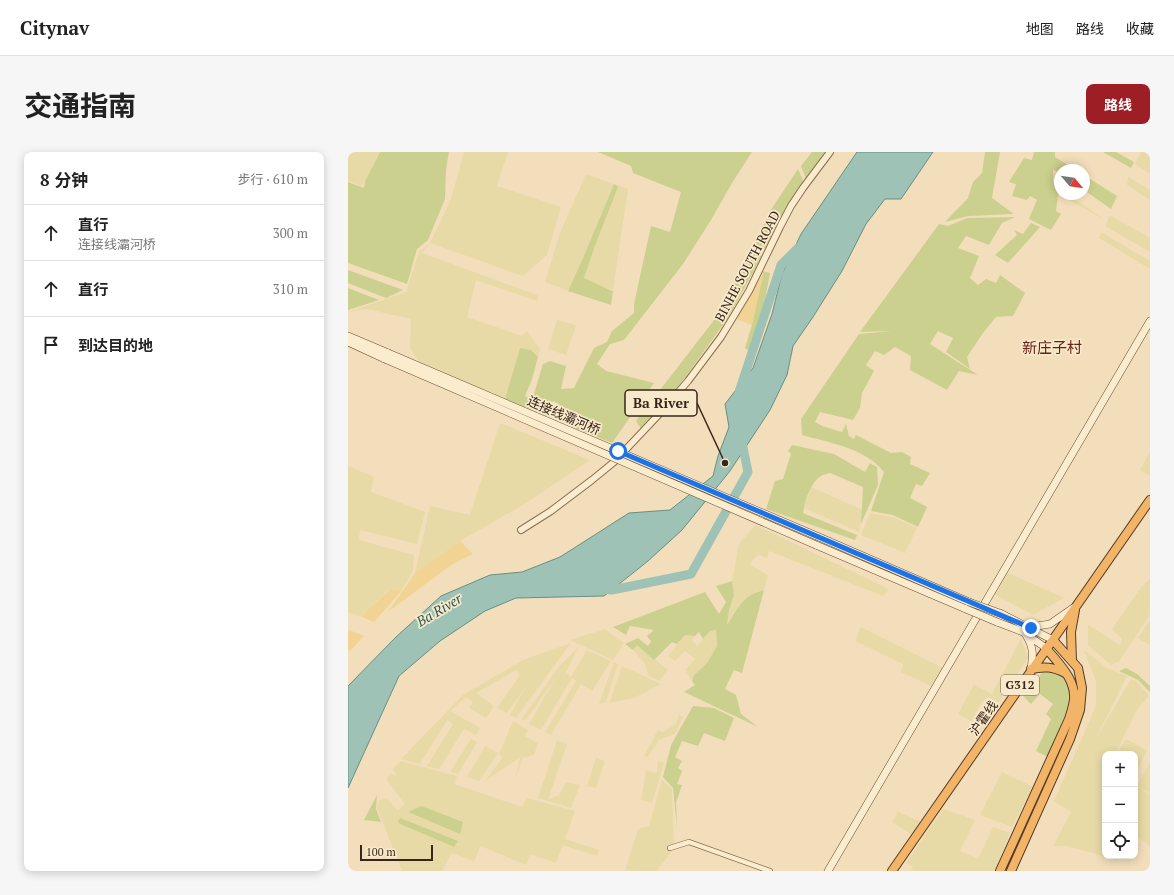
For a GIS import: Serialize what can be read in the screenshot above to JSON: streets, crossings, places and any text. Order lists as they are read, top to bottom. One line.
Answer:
{"streets":{"highway":["G312","沪霍线"],"main road":["连接线灞河桥"],"street":["BINHE SOUTH ROAD"]},"districts":["新庄子村"],"water":["Ba River"],"places":["Ba River"],"scale_bar":"100 m","north":"bottom right","page":{"header":"Citynav","nav":["地图","路线","收藏"],"title":"交通指南","buttons":"路线","heading":["8 分钟","步行 · 610 m"],"list":[["直行","连接线灞河桥","300 m"],["直行","310 m"],"到达目的地"],"map_buttons":["+","−"],"scale":"100 m"}}
